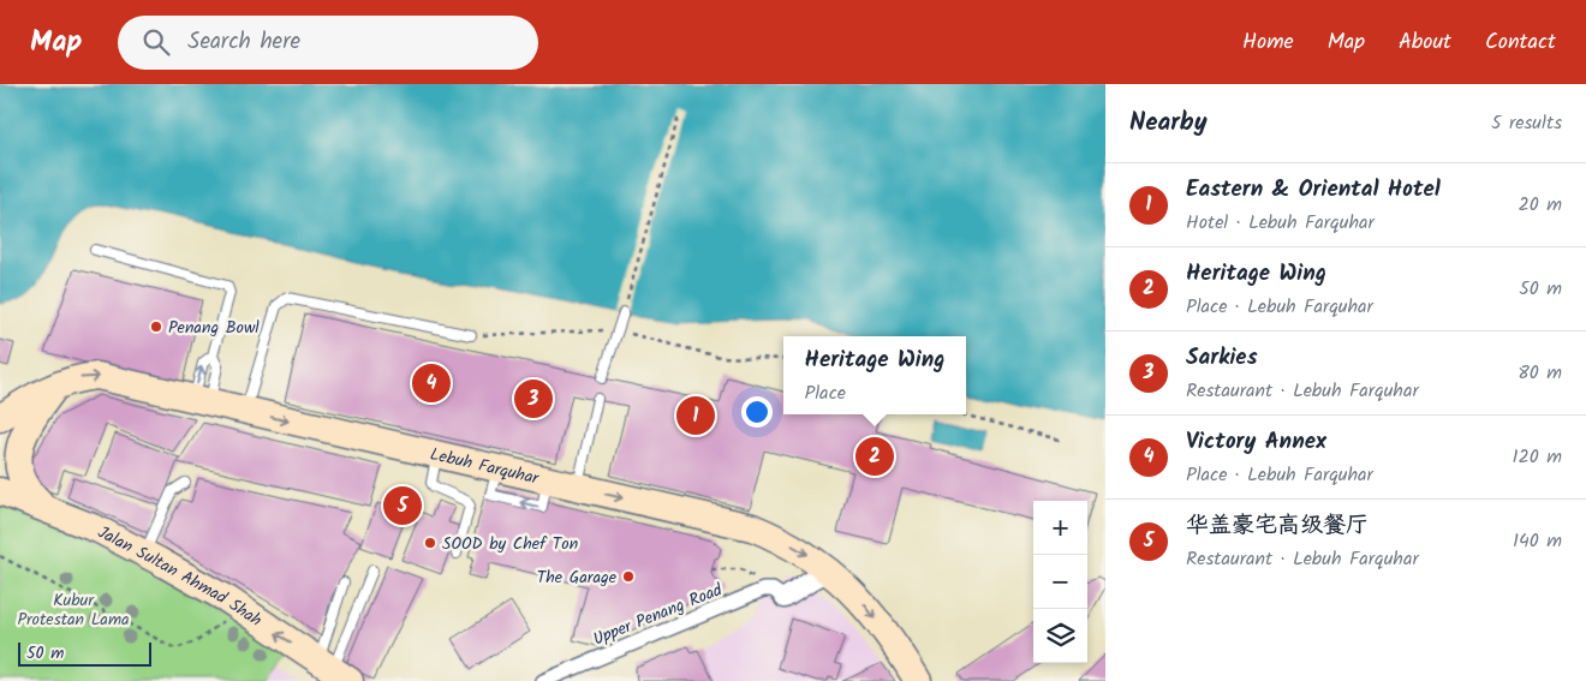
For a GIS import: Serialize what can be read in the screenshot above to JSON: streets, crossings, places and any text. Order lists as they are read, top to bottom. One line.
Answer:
{"streets":{"main road":["Lebuh Farquhar","Jalan Sultan Ahmad Shah"],"street":["Upper Penang Road"]},"one_way":["Lebuh Farquhar","Jalan Sultan Ahmad Shah"],"parks":["Kubur Protestan Lama"],"places":["Penang Bowl","SOOD by Chef Ton","The Garage"],"scale_bar":"50 m","page":{"header":"Map","search":"Search here","nav":["Home","Map","About","Contact"],"heading":["Nearby","5 results"],"list":[{"mark":"1","name":"Eastern & Oriental Hotel","note":"Hotel · Lebuh Farquhar","value":"20 m"},{"mark":"2","name":"Heritage Wing","note":"Place · Lebuh Farquhar","value":"50 m"},{"mark":"3","name":"Sarkies","note":"Restaurant · Lebuh Farquhar","value":"80 m"},{"mark":"4","name":"Victory Annex","note":"Place · Lebuh Farquhar","value":"120 m"},{"mark":"5","name":"华盖豪宅高级餐厅","note":"Restaurant · Lebuh Farquhar","value":"140 m"}],"popup":["Heritage Wing","Place"],"pins":["4","3","1","2","5"],"map_buttons":["+","−"],"scale":"50 m"}}
